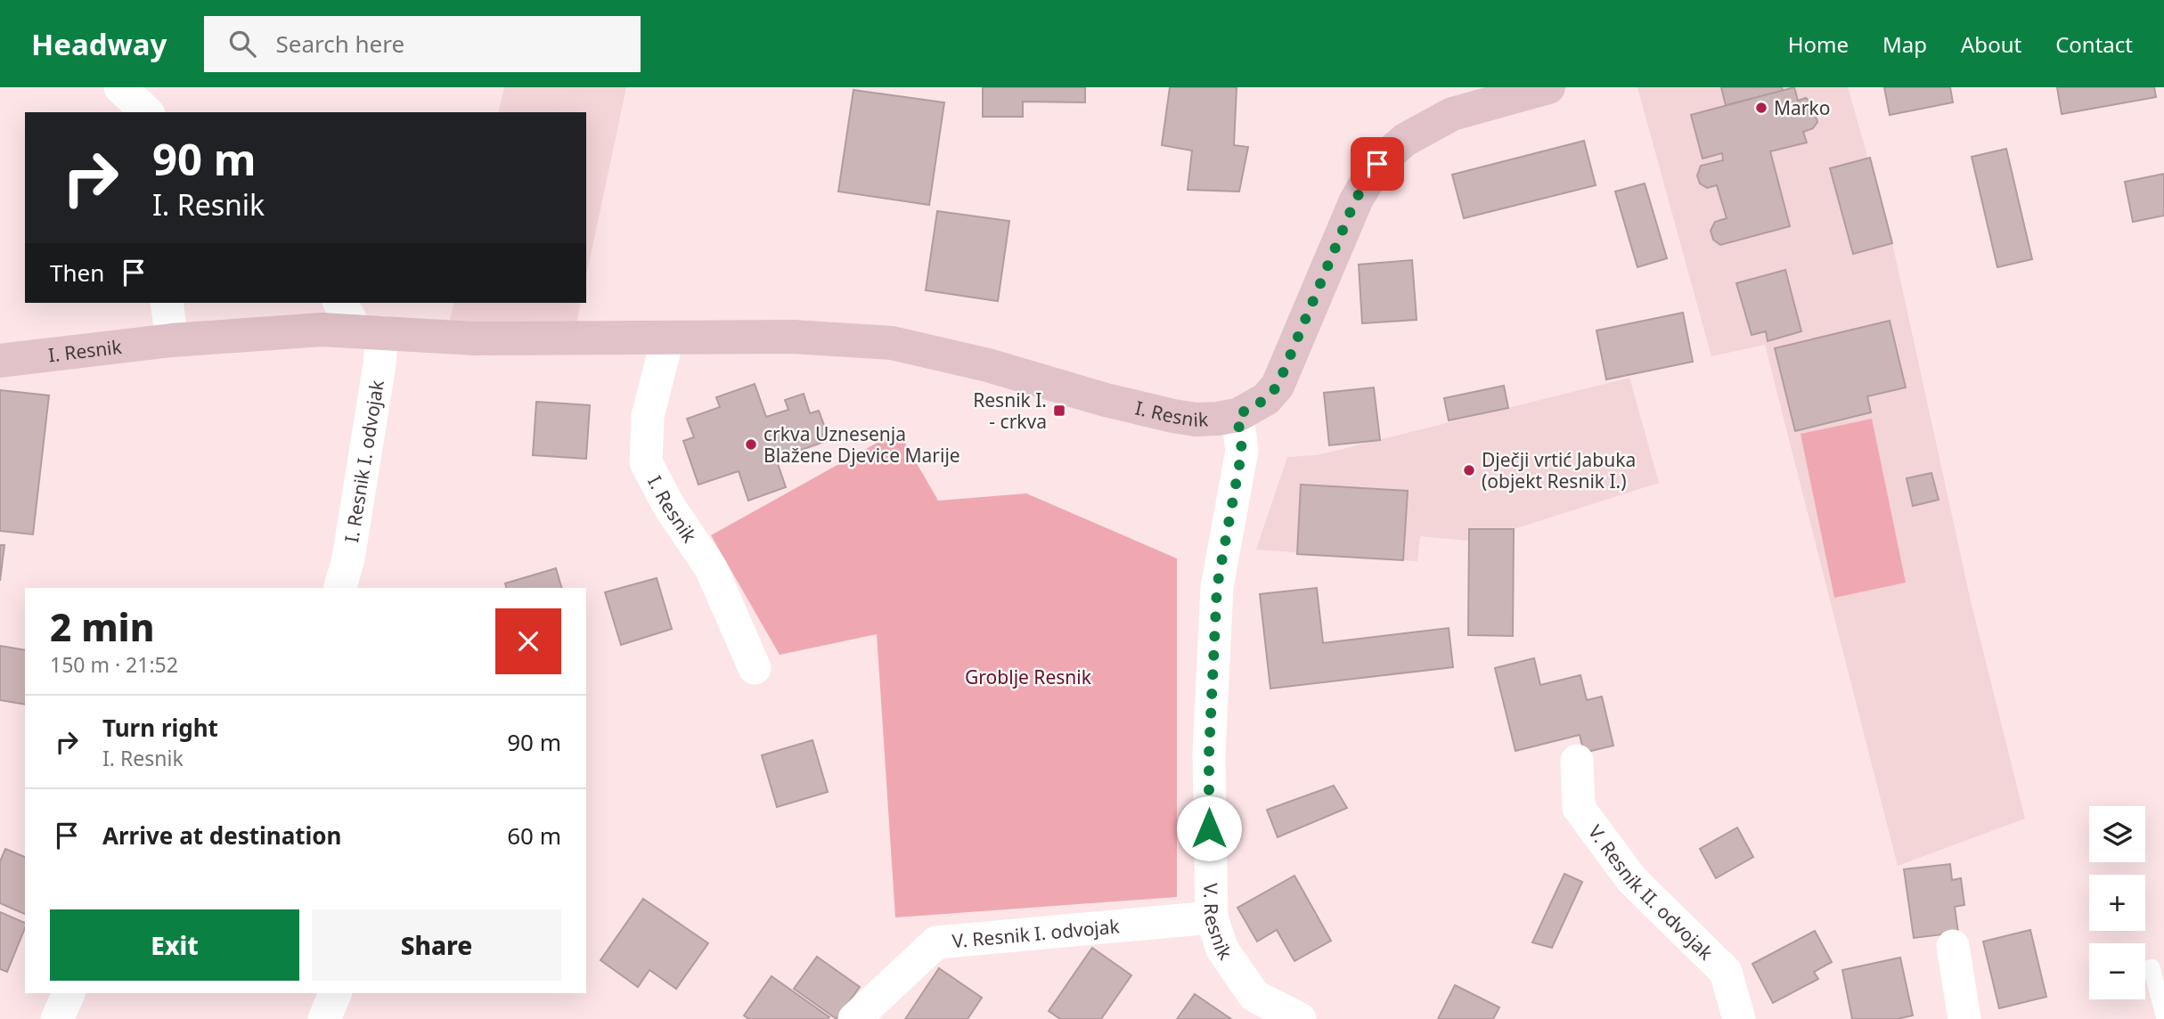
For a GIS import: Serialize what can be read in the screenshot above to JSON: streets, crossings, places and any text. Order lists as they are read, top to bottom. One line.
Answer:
{"streets":{"street":["I. Resnik","I. Resnik I. odvojak","V. Resnik II. odvojak","V. Resnik","V. Resnik I. odvojak"]},"crossings":[["I. Resnik","I. Resnik I. odvojak"],["I. Resnik","V. Resnik"],["V. Resnik","V. Resnik I. odvojak"]],"parks":["Groblje Resnik"],"places":{"other":["Marko","crkva Uznesenja Blažene Djevice Marije","Dječji vrtić Jabuka (objekt Resnik I.)"],"transit":["Resnik I. - crkva"]},"page":{"header":"Headway","search":"Search here","nav":["Home","Map","About","Contact"],"turn":["90 m","I. Resnik"],"then":"Then","heading":["2 min","150 m · 21:52"],"list":[{"name":"Turn right","note":"I. Resnik","value":"90 m"},{"name":"Arrive at destination","value":"60 m"}],"map_buttons":["+","−"],"buttons":["Exit","Share"]}}
